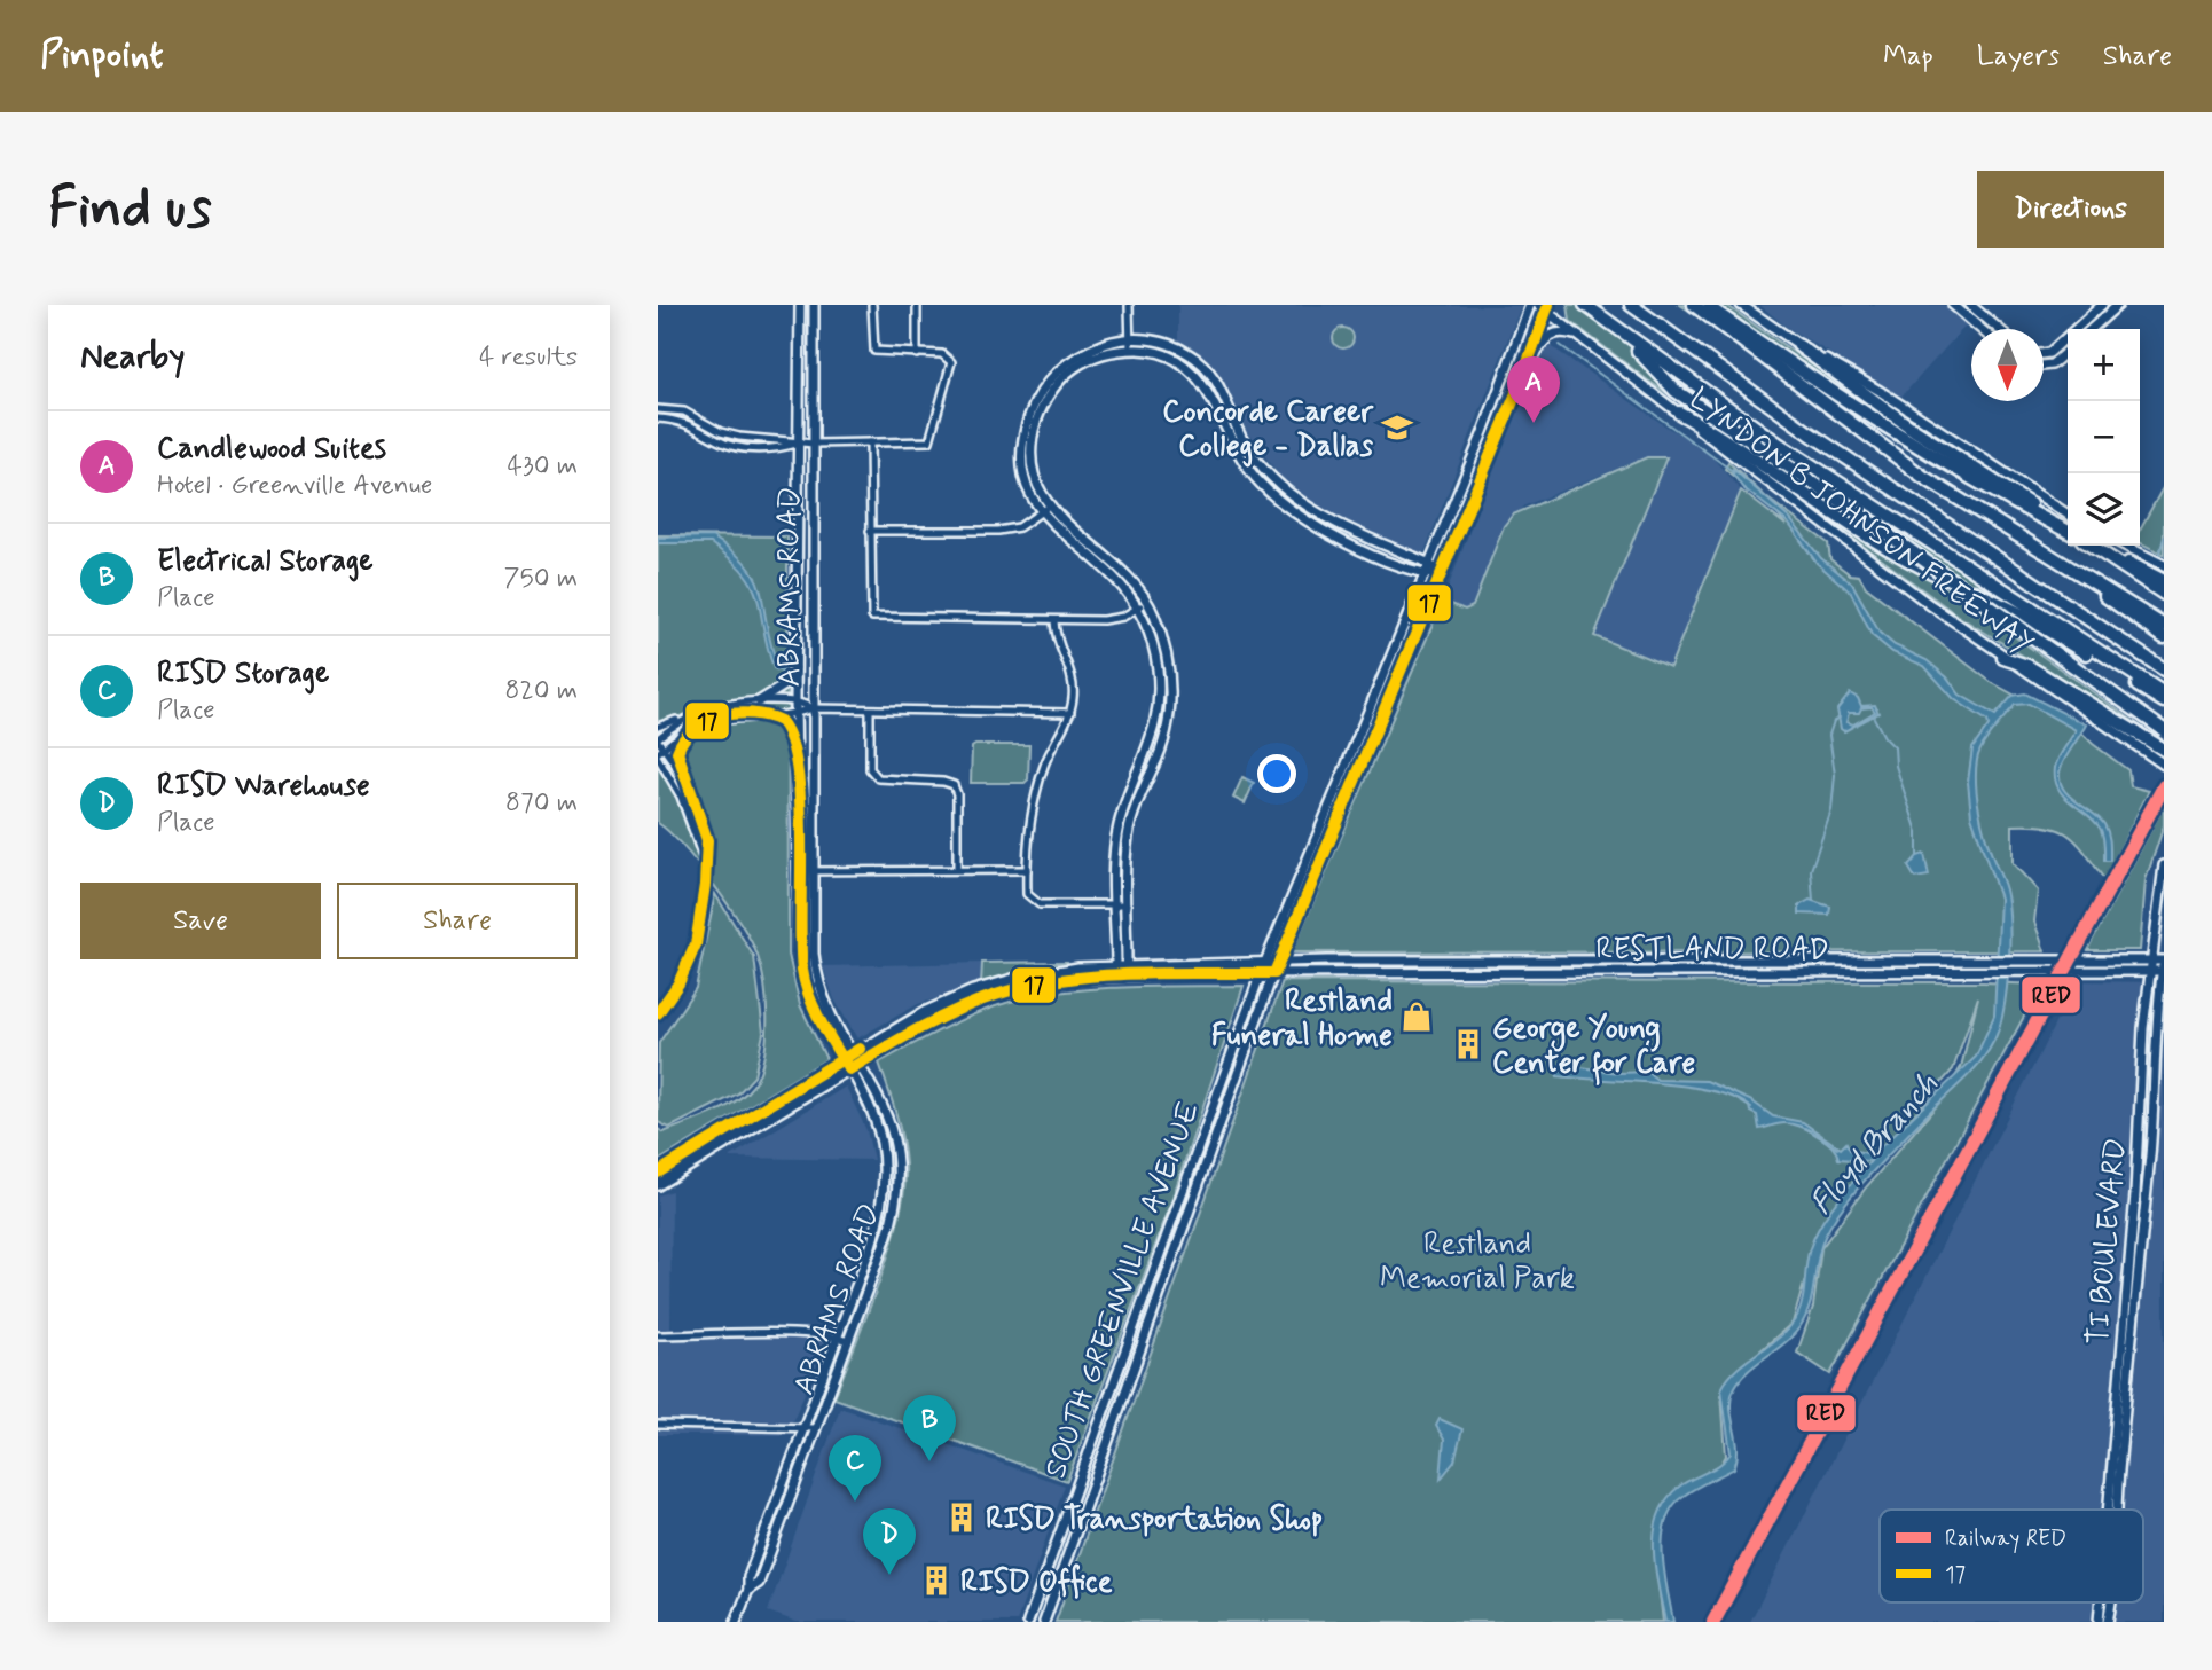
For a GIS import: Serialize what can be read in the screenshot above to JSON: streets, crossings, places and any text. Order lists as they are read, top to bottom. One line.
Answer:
{"streets":{"highway":["LYNDON B JOHNSON FREEWAY"],"main road":["ABRAMS ROAD","RESTLAND ROAD","TI BOULEVARD","SOUTH GREENVILLE AVENUE"]},"crossings":[["ABRAMS ROAD","RESTLAND ROAD"],["RESTLAND ROAD","TI BOULEVARD"],["RESTLAND ROAD","SOUTH GREENVILLE AVENUE"]],"water":["Floyd Branch"],"parks":["Restland Memorial Park"],"places":{"school or university":["Concorde Career College - Dallas"],"shop":["Restland Funeral Home"],"building":["George Young Center for Care","RISD Transportation Shop","RISD Office"]},"lines":["transit line 17","rail line RED"],"legend":["Railway RED","17"],"north":"bottom","page":{"header":"Pinpoint","nav":["Map","Layers","Share"],"buttons":["Directions",["Save","Share"]],"title":"Find us","heading":["Nearby","4 results"],"map_buttons":["+","−"],"pins":["A","B","C","D"],"list":[{"mark":"A","name":"Candlewood Suites","note":"Hotel · Greenville Avenue","value":"430 m"},{"mark":"B","name":"Electrical Storage","note":"Place","value":"750 m"},{"mark":"C","name":"RISD Storage","note":"Place","value":"820 m"},{"mark":"D","name":"RISD Warehouse","note":"Place","value":"870 m"}]}}
